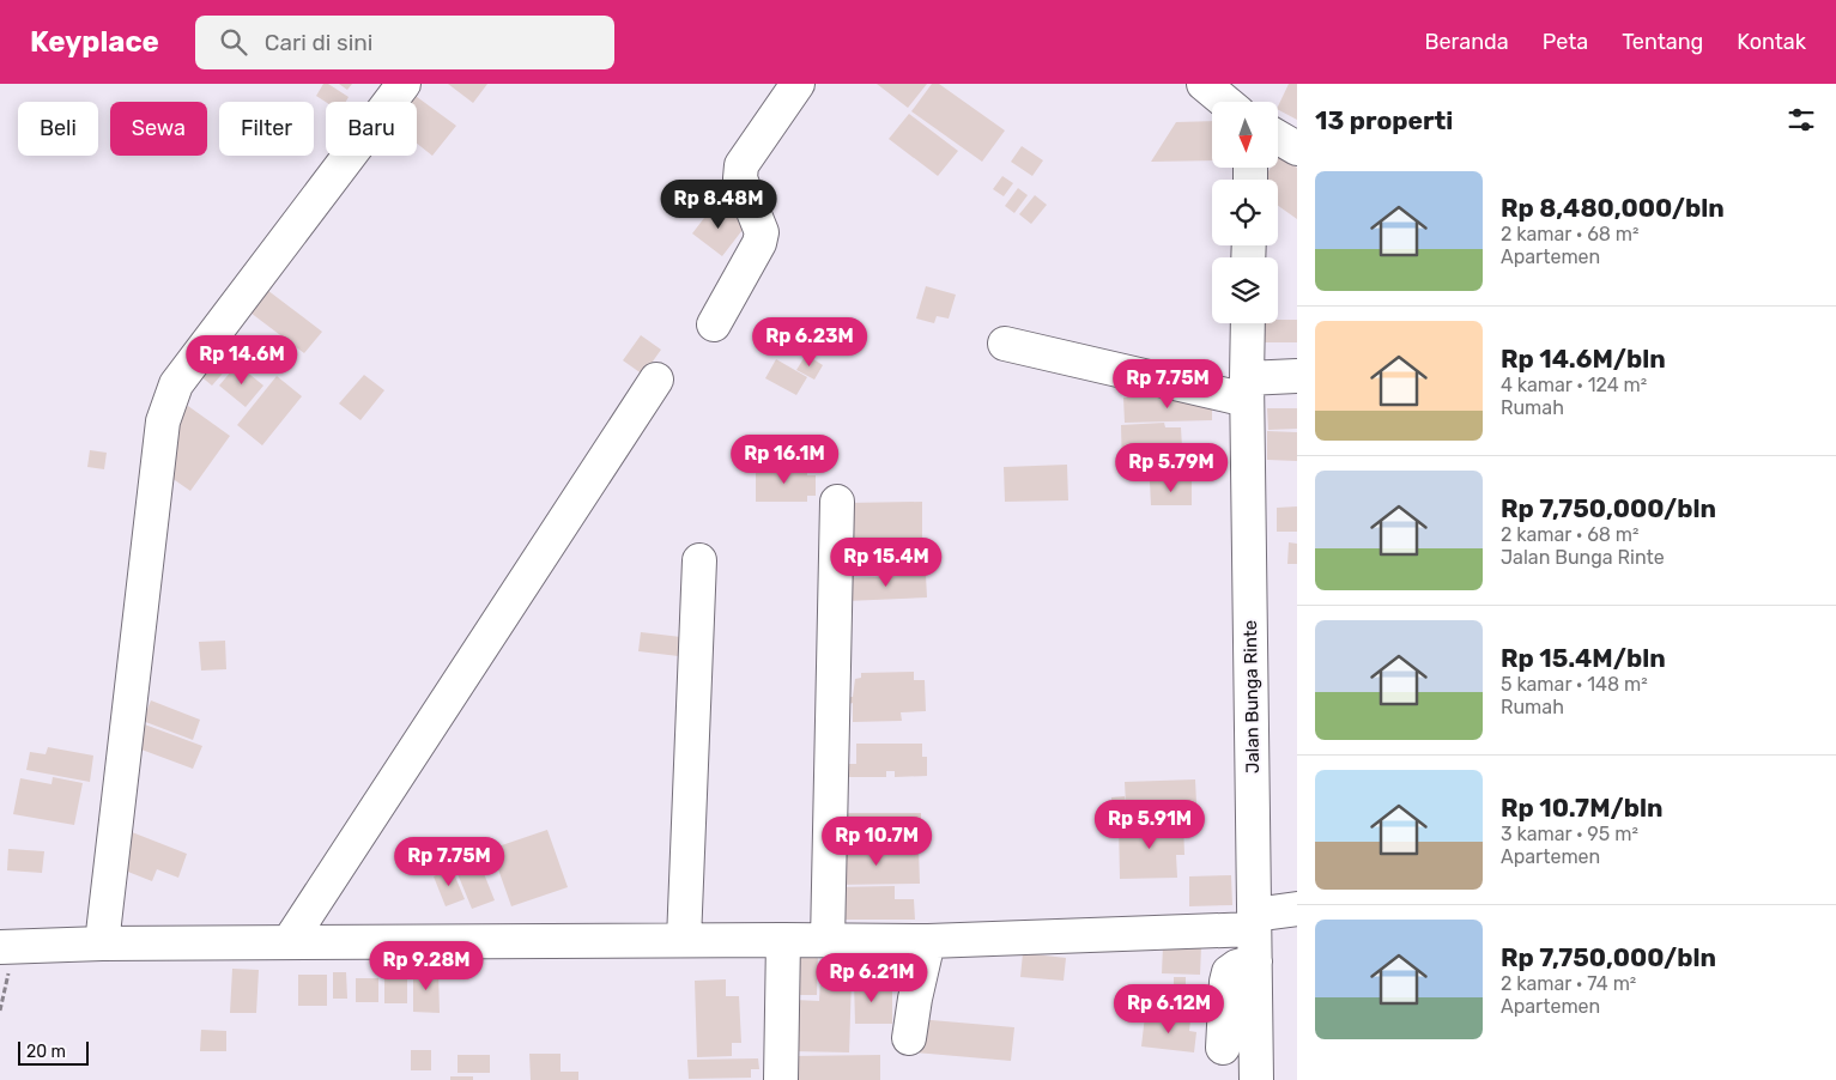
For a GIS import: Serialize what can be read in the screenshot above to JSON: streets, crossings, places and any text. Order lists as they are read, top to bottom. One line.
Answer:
{"streets":{"street":["Jalan Bunga Rinte"]},"scale_bar":"20 m","north":"bottom","page":{"header":"Keyplace","search":"Cari di sini","nav":["Beranda","Peta","Tentang","Kontak"],"heading":"13 properti","chip":["Beli","Sewa","Filter","Baru"],"list":[{"name":"Rp 8,480,000/bln","note":"2 kamar · 68 m² · Apartemen"},{"name":"Rp 14.6M/bln","note":"4 kamar · 124 m² · Rumah"},{"name":"Rp 7,750,000/bln","note":"2 kamar · 68 m² · Jalan Bunga Rinte"},{"name":"Rp 15.4M/bln","note":"5 kamar · 148 m² · Rumah"},{"name":"Rp 10.7M/bln","note":"3 kamar · 95 m² · Apartemen"},{"name":"Rp 7,750,000/bln","note":"2 kamar · 74 m² · Apartemen"}],"price":["Rp 8.48M","Rp 6.23M","Rp 14.6M","Rp 7.75M","Rp 16.1M","Rp 5.79M","Rp 15.4M","Rp 5.91M","Rp 10.7M","Rp 7.75M","Rp 9.28M","Rp 6.21M","Rp 6.12M"],"scale":"20 m"}}
